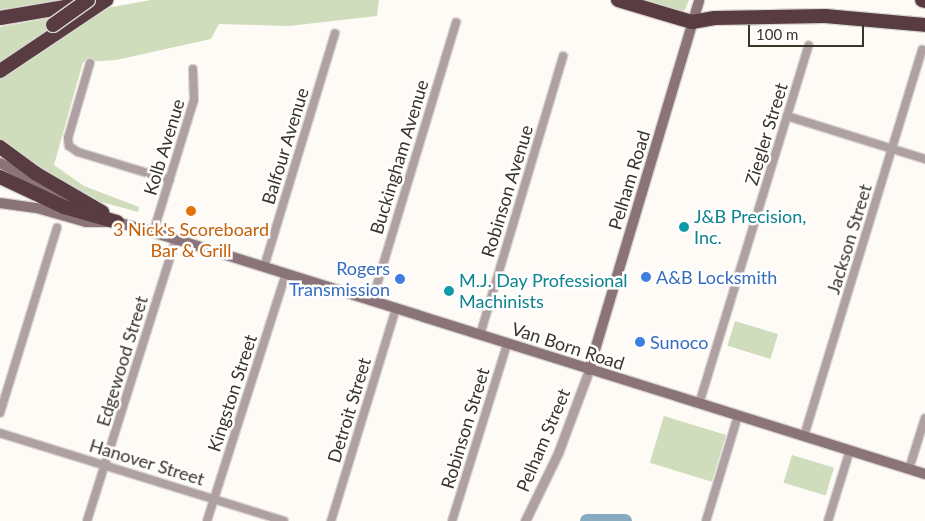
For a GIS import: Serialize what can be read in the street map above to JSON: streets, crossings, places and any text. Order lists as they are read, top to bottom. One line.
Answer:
{"streets":{"main road":["Pelham Road","Van Born Road"],"street":["Ziegler Street","Balfour Avenue","Kolb Avenue","Buckingham Avenue","Robinson Avenue","Jackson Street","Edgewood Street","Kingston Street","Detroit Street","Robinson Street","Pelham Street","Hanover Street"]},"crossings":[["Ziegler Street","Van Born Road"],["Balfour Avenue","Van Born Road"],["Kolb Avenue","Van Born Road"],["Buckingham Avenue","Van Born Road"],["Pelham Road","Van Born Road"],["Pelham Road","Pelham Street"],["Robinson Avenue","Van Born Road"],["Jackson Street","Van Born Road"],["Van Born Road","Edgewood Street"],["Van Born Road","Kingston Street"],["Van Born Road","Detroit Street"],["Van Born Road","Robinson Street"],["Van Born Road","Pelham Street"],["Edgewood Street","Hanover Street"],["Kingston Street","Hanover Street"]],"places":["3 Nick's Scoreboard Bar & Grill","J&B Precision, Inc.","A&B Locksmith","Rogers Transmission","M.J. Day Professional Machinists","Sunoco"],"scale_bar":"100 m"}
